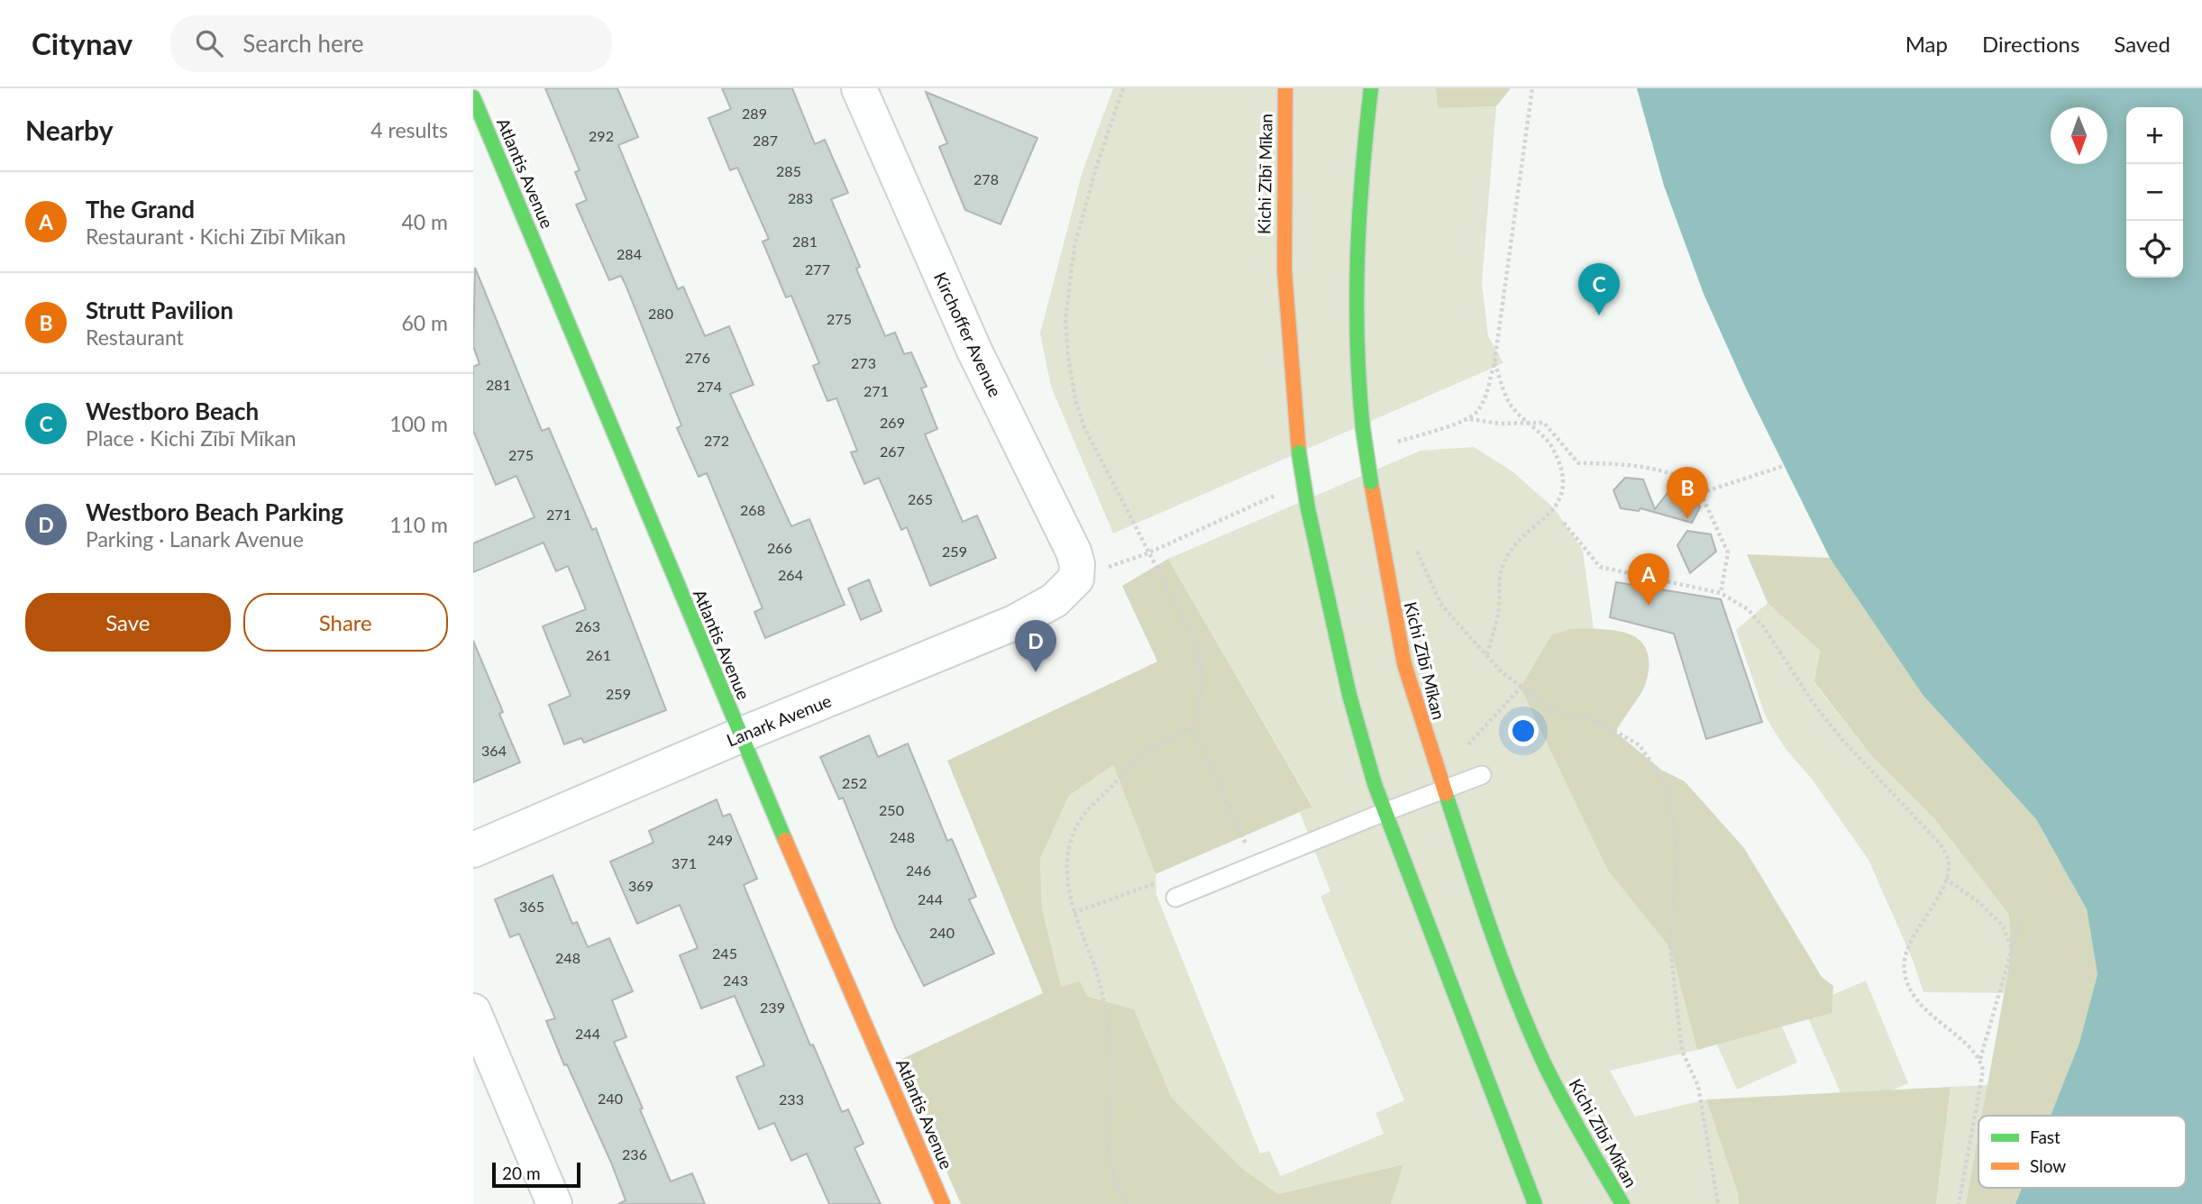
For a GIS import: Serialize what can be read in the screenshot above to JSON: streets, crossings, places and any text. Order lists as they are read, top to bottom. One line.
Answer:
{"streets":{"main road":["Atlantis Avenue","Kichi Zībī Mīkan"],"street":["Kirchoffer Avenue","Lanark Avenue"]},"crossings":[["Atlantis Avenue","Lanark Avenue"],["Kirchoffer Avenue","Lanark Avenue"]],"house_numbers":["289","292","287","285","278","283","281","284","277","280","275","276","273","281","274","271","269","272","267","275","265","268","271","266","259","264","263","261","259","364","252","250","248","249","371","246","369","244","365","240","245","248","243","239","244","240","233","236"],"legend":["Fast","Slow"],"scale_bar":"20 m","north":"bottom","page":{"header":"Citynav","search":"Search here","nav":["Map","Directions","Saved"],"heading":["Nearby","4 results"],"map_buttons":["+","−"],"list":[{"mark":"A","name":"The Grand","note":"Restaurant · Kichi Zībī Mīkan","value":"40 m"},{"mark":"B","name":"Strutt Pavilion","note":"Restaurant","value":"60 m"},{"mark":"C","name":"Westboro Beach","note":"Place · Kichi Zībī Mīkan","value":"100 m"},{"mark":"D","name":"Westboro Beach Parking","note":"Parking · Lanark Avenue","value":"110 m"}],"pins":["C","B","A","D"],"buttons":["Save","Share"],"scale":"20 m"}}
